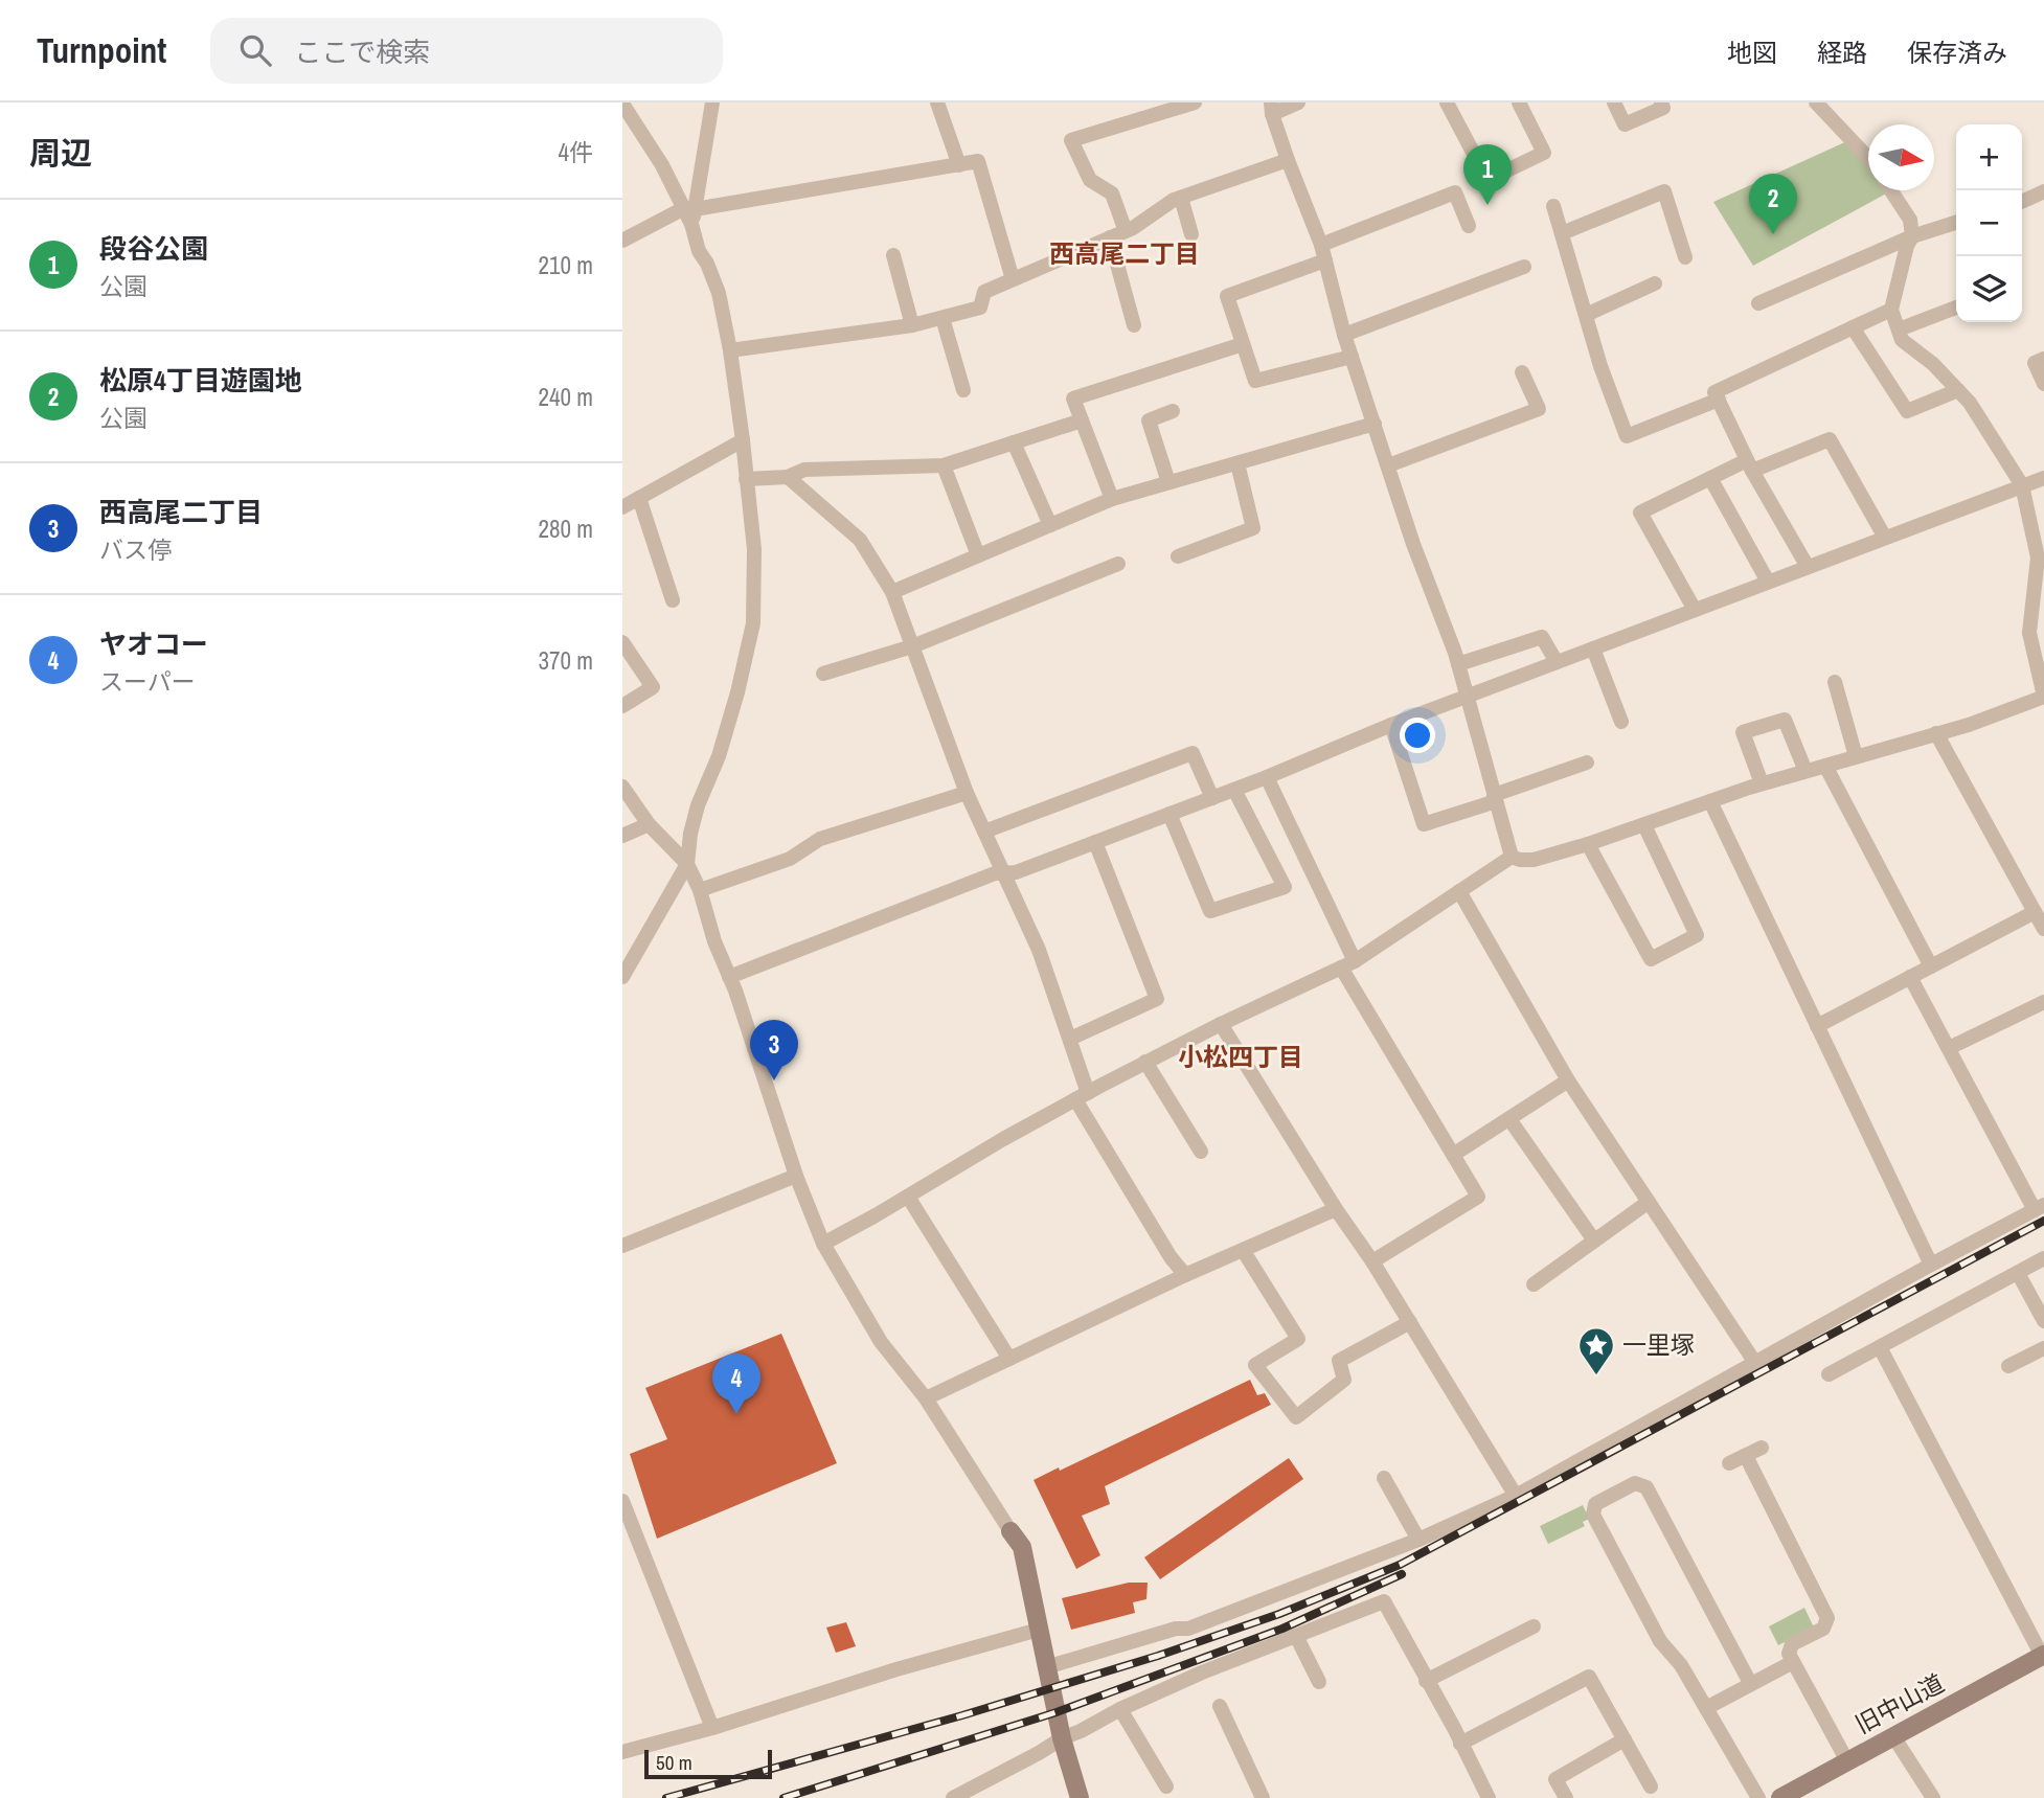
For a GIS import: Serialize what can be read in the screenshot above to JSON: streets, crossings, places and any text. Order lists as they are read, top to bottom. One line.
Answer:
{"streets":{"main road":["旧中山道"]},"districts":["西高尾二丁目","小松四丁目"],"places":{"place":["一里塚"]},"scale_bar":"50 m","north":"right","page":{"header":"Turnpoint","search":"ここで検索","nav":["地図","経路","保存済み"],"heading":["周辺","4件"],"map_buttons":["+","−"],"pins":["1","2","3","4"],"list":[{"mark":"1","name":"段谷公園","note":"公園","value":"210 m"},{"mark":"2","name":"松原4丁目遊園地","note":"公園","value":"240 m"},{"mark":"3","name":"西高尾二丁目","note":"バス停","value":"280 m"},{"mark":"4","name":"ヤオコー","note":"スーパー","value":"370 m"}],"scale":"50 m"}}
